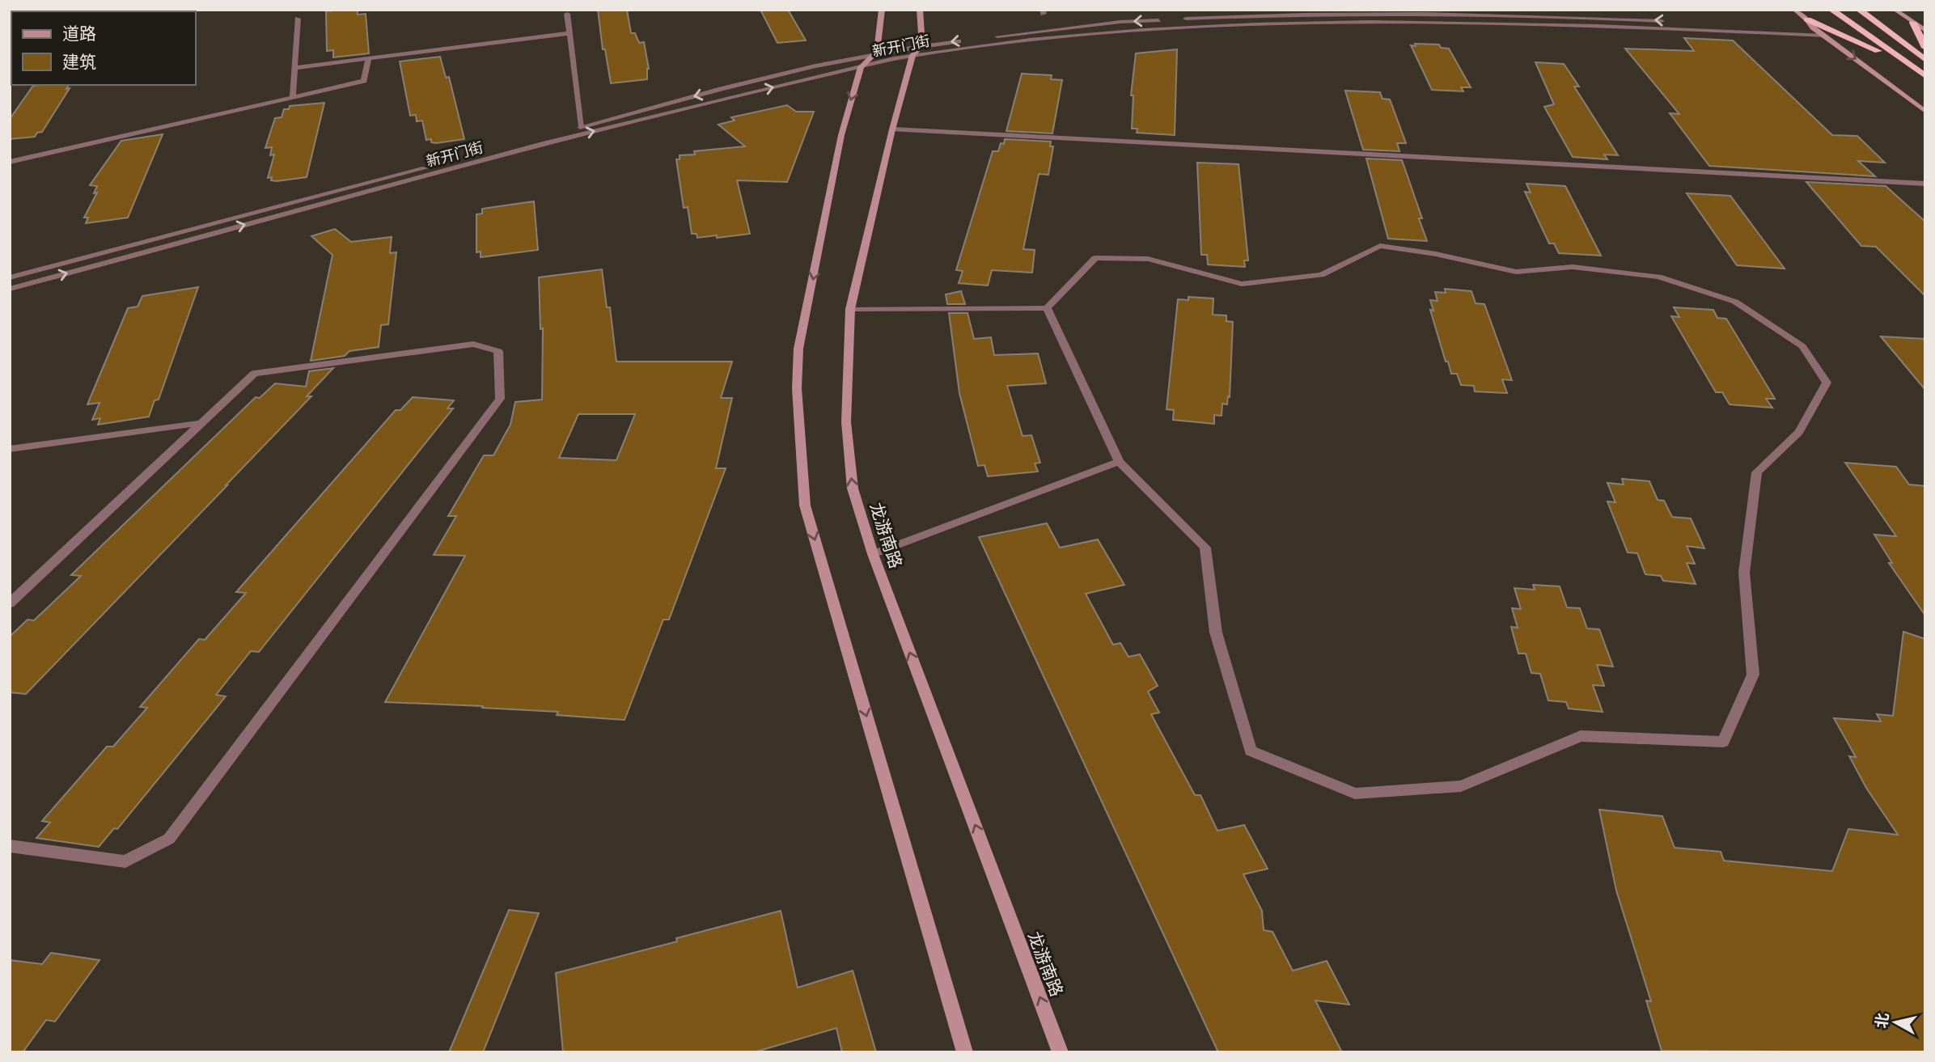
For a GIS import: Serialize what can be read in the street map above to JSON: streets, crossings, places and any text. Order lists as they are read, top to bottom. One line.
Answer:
{"streets":{"main road":["龙游南路"],"street":["新开门街"]},"crossings":[["新开门街","龙游南路"]],"legend":["道路","建筑"],"north":"left"}
